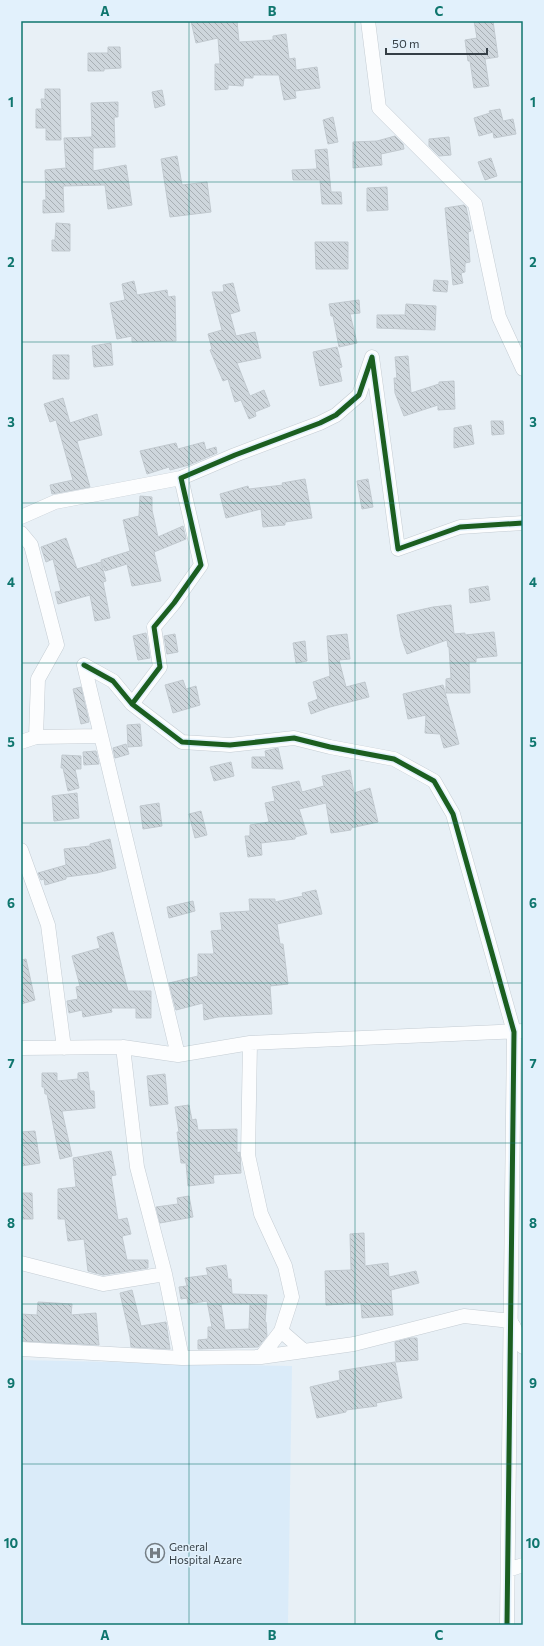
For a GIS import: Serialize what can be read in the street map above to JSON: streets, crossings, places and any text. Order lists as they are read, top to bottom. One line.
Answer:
{"places":{"hospital":["General Hospital Azare"]},"scale_bar":"50 m","grid":{"columns":["A","B","C"],"rows":["1","2","3","4","5","6","7","8","9","10"]}}
